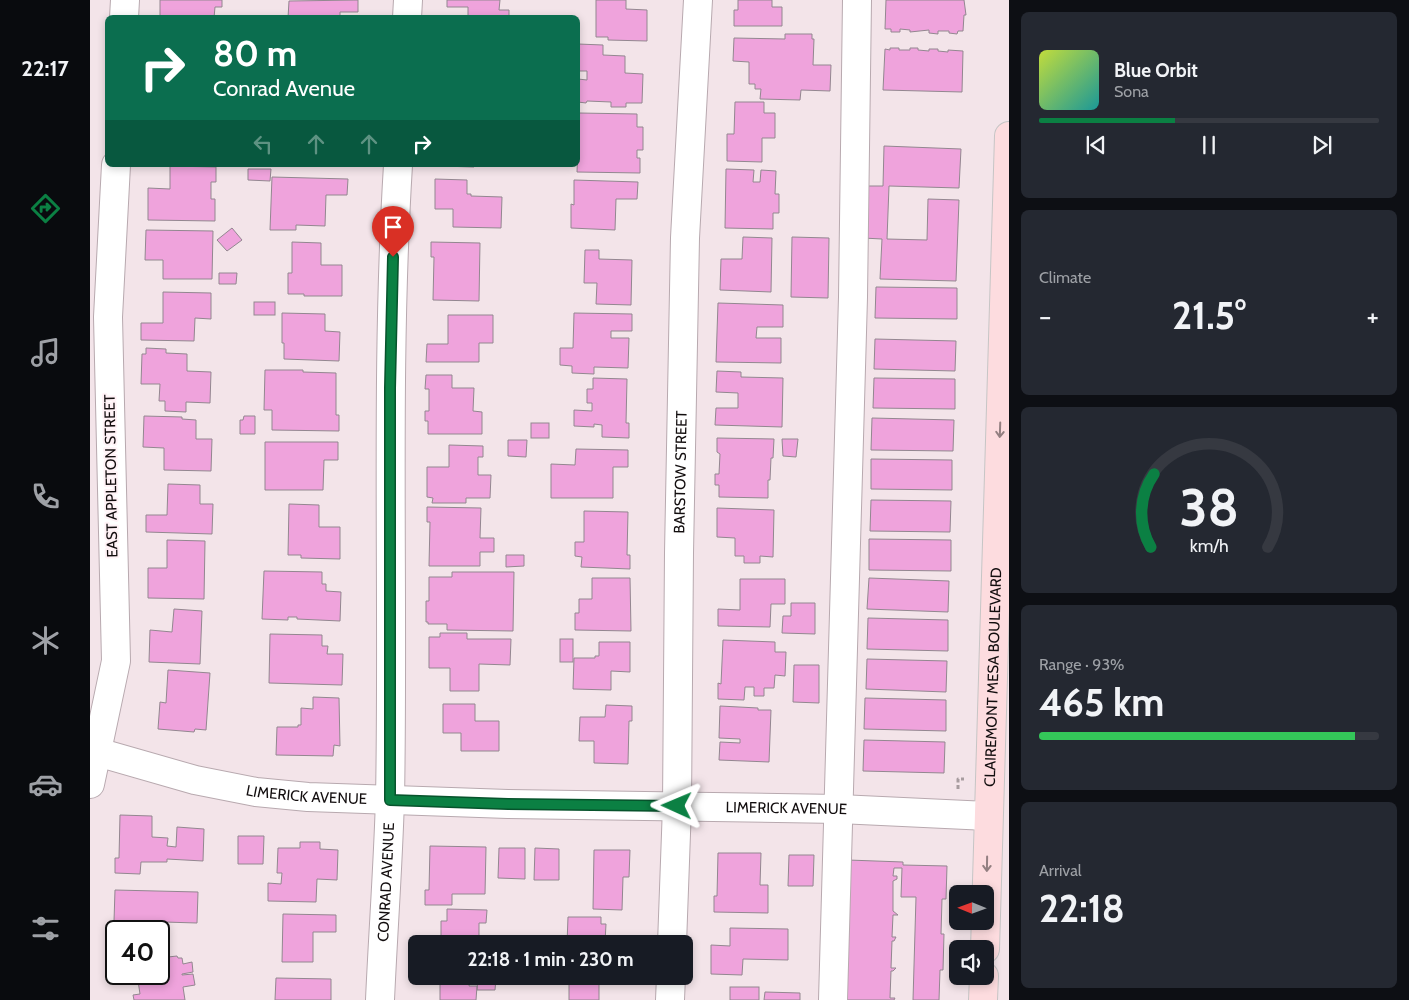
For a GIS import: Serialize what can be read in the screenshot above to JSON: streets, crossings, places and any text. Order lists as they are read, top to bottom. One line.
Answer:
{"streets":{"main road":["CLAIREMONT MESA BOULEVARD"],"street":["BARSTOW STREET","EAST APPLETON STREET","LIMERICK AVENUE","CONRAD AVENUE"]},"crossings":[["BARSTOW STREET","LIMERICK AVENUE"],["EAST APPLETON STREET","LIMERICK AVENUE"],["CLAIREMONT MESA BOULEVARD","LIMERICK AVENUE"],["LIMERICK AVENUE","CONRAD AVENUE"]],"one_way":["CLAIREMONT MESA BOULEVARD"],"north":"left","page":{"tabs":"22:17","turn":["80 m","Conrad Avenue"],"song":["Blue Orbit","Sona"],"tile":["Climate",["Range · 93%","465 km"],["Arrival","22:18"]],"heat":["−","21.5°","+"],"limit":"40","trip":"22:18 · 1 min · 230 m","gauge":["38","km/h"]}}
